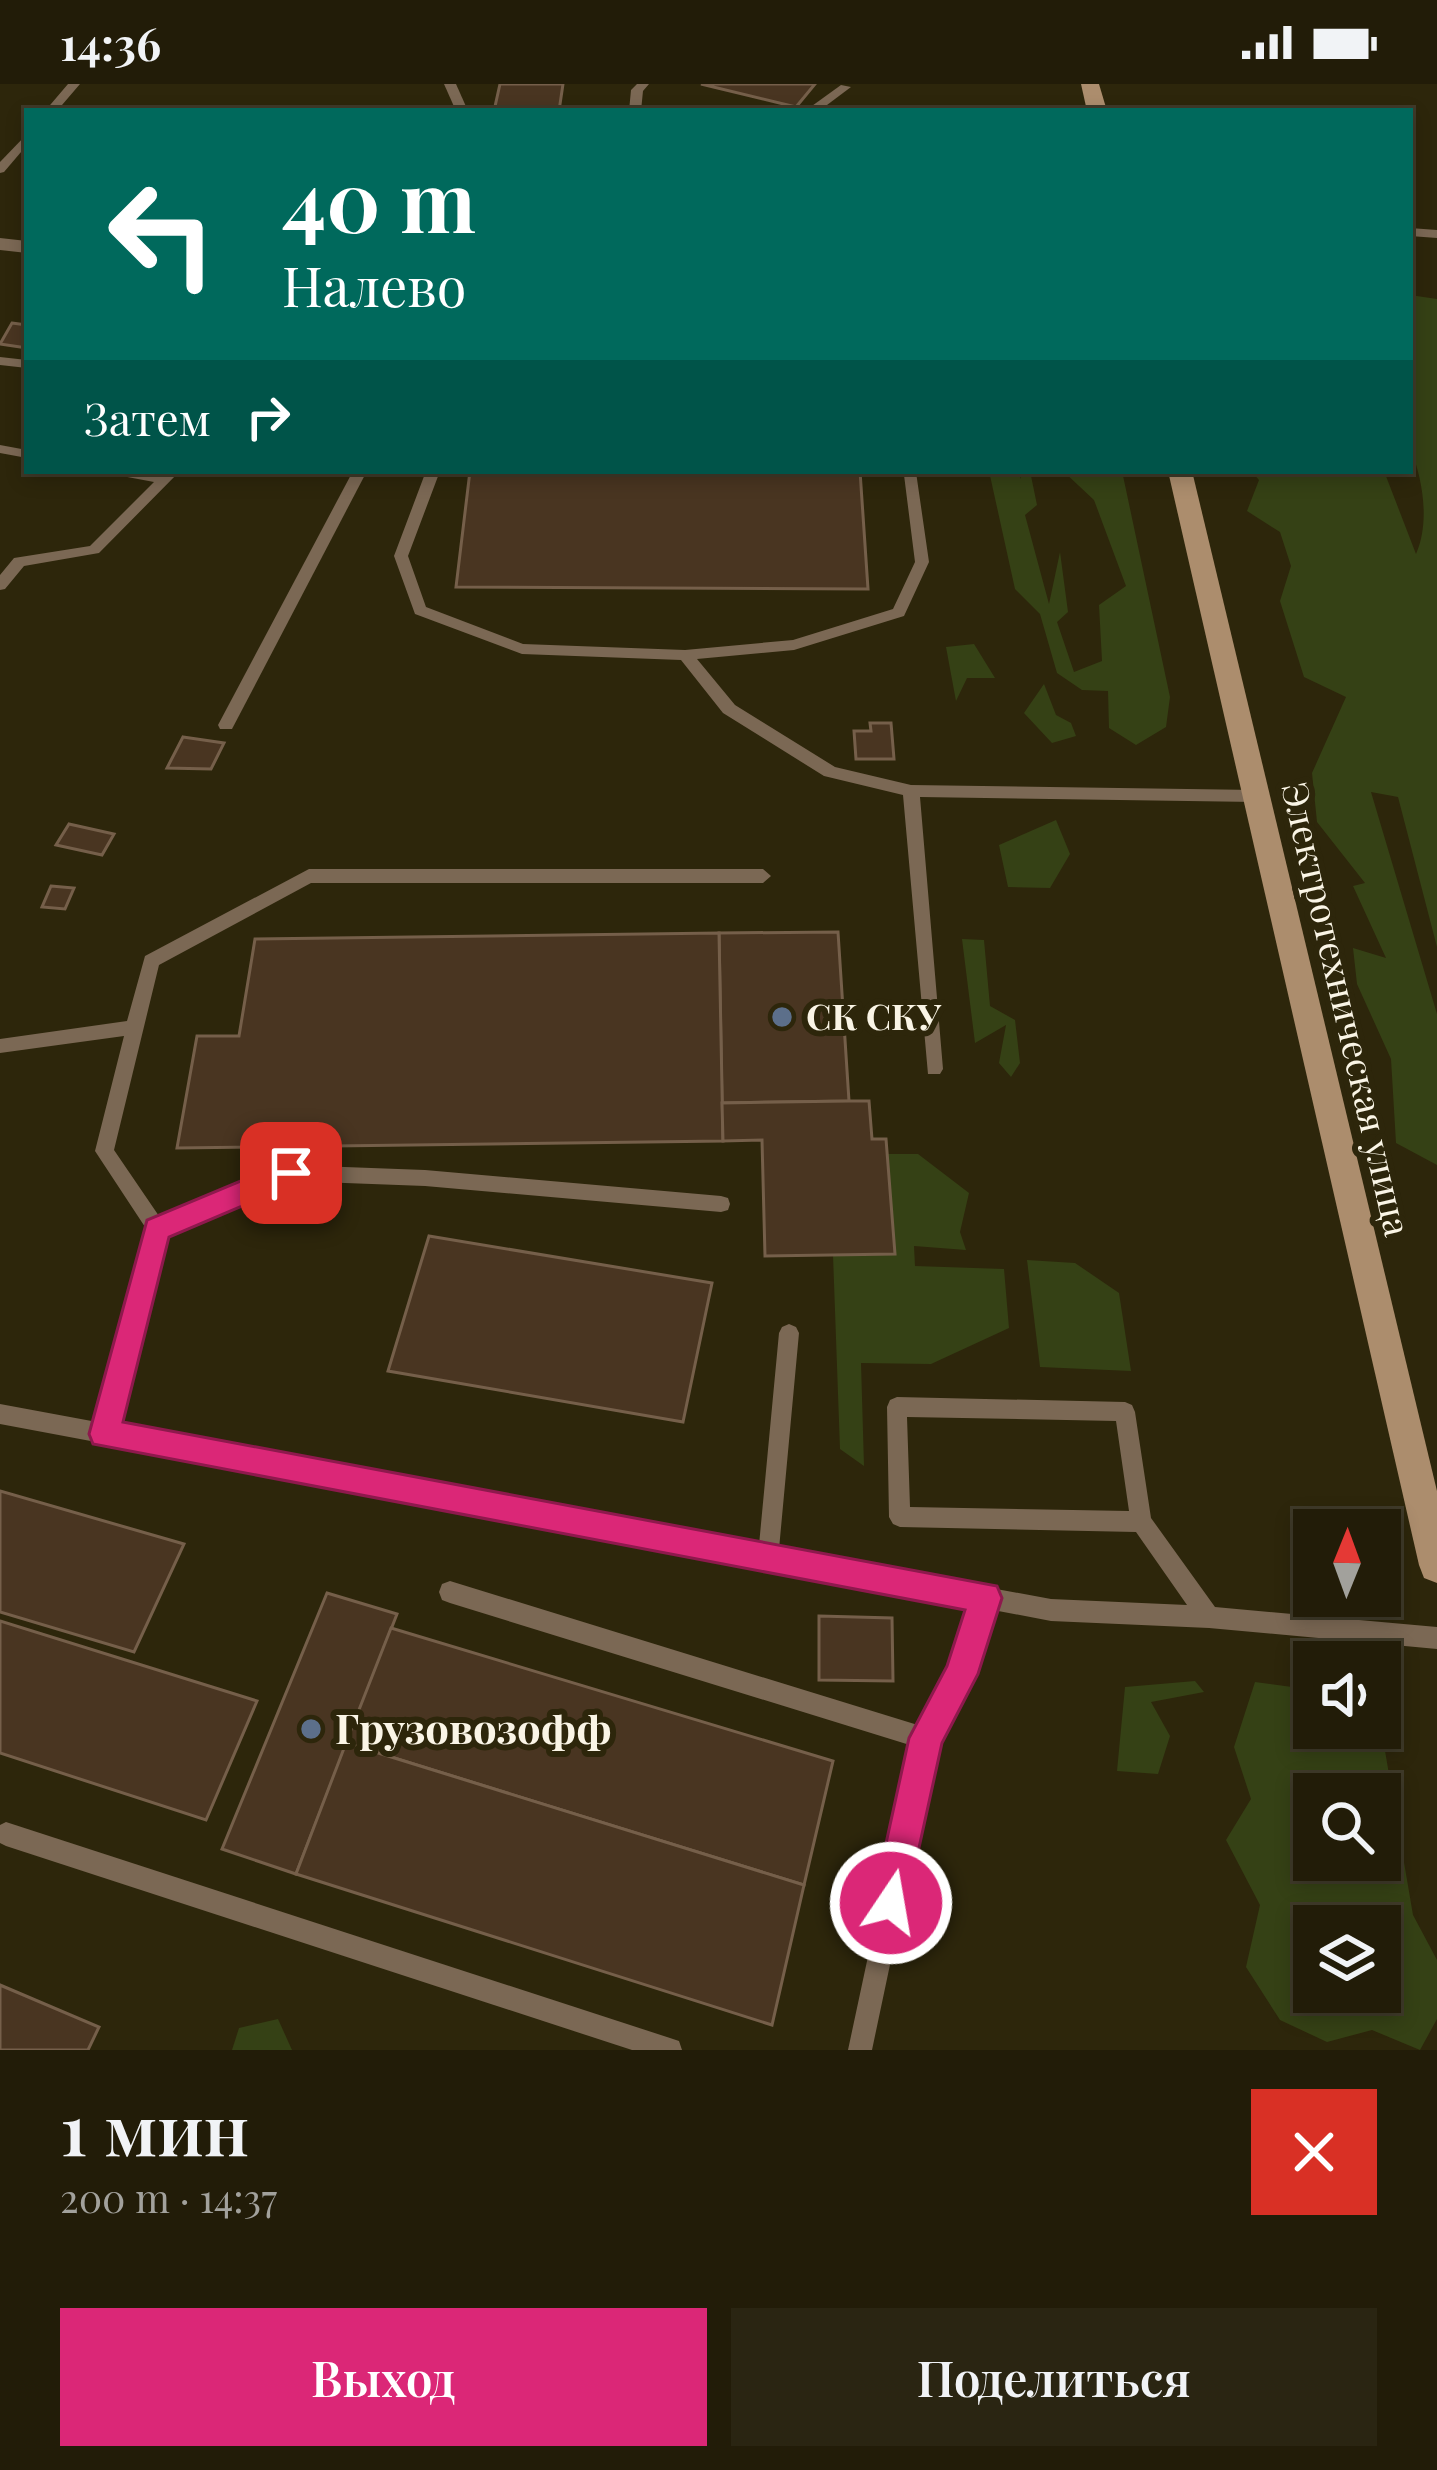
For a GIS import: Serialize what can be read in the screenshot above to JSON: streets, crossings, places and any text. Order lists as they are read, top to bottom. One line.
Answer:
{"streets":{"main road":["Электротехническая улица"]},"places":["СК СКУ","Грузовозофф"],"north":"top","page":{"status":"14:36","turn":["40 m","Налево"],"then":"Затем","heading":["1 мин","200 m · 14:37"],"buttons":["Выход","Поделиться"]}}
